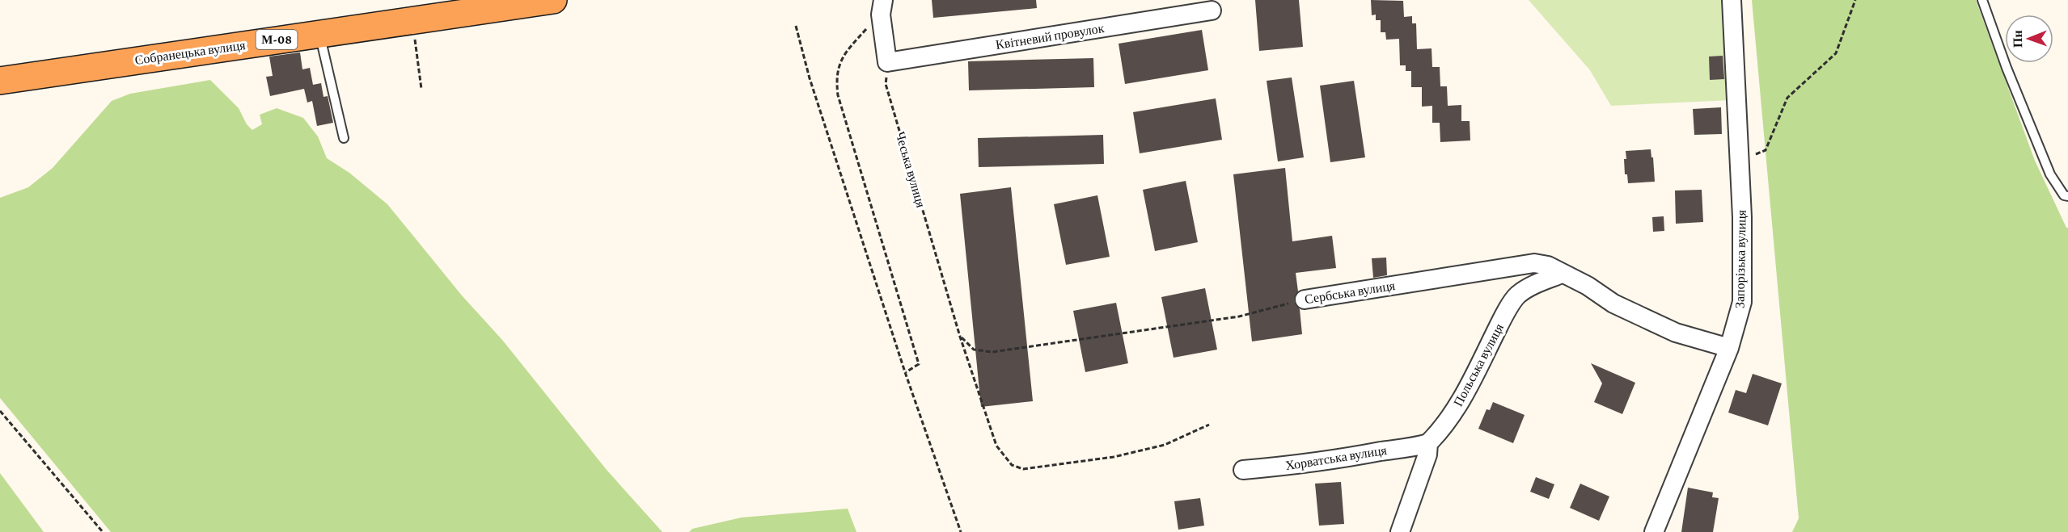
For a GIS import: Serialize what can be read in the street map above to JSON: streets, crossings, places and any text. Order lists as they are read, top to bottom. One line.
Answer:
{"streets":{"highway":["М-08","Собранецька вулиця"],"street":["Квітневий провулок","Запорізька вулиця","Сербська вулиця","Польська вулиця","Хорватська вулиця"],"path":["Чеська вулиця"]},"crossings":[["Квітневий провулок","Чеська вулиця"],["Чеська вулиця","Сербська вулиця"],["Запорізька вулиця","Сербська вулиця"],["Сербська вулиця","Польська вулиця"],["Польська вулиця","Хорватська вулиця"]],"north":"left"}
